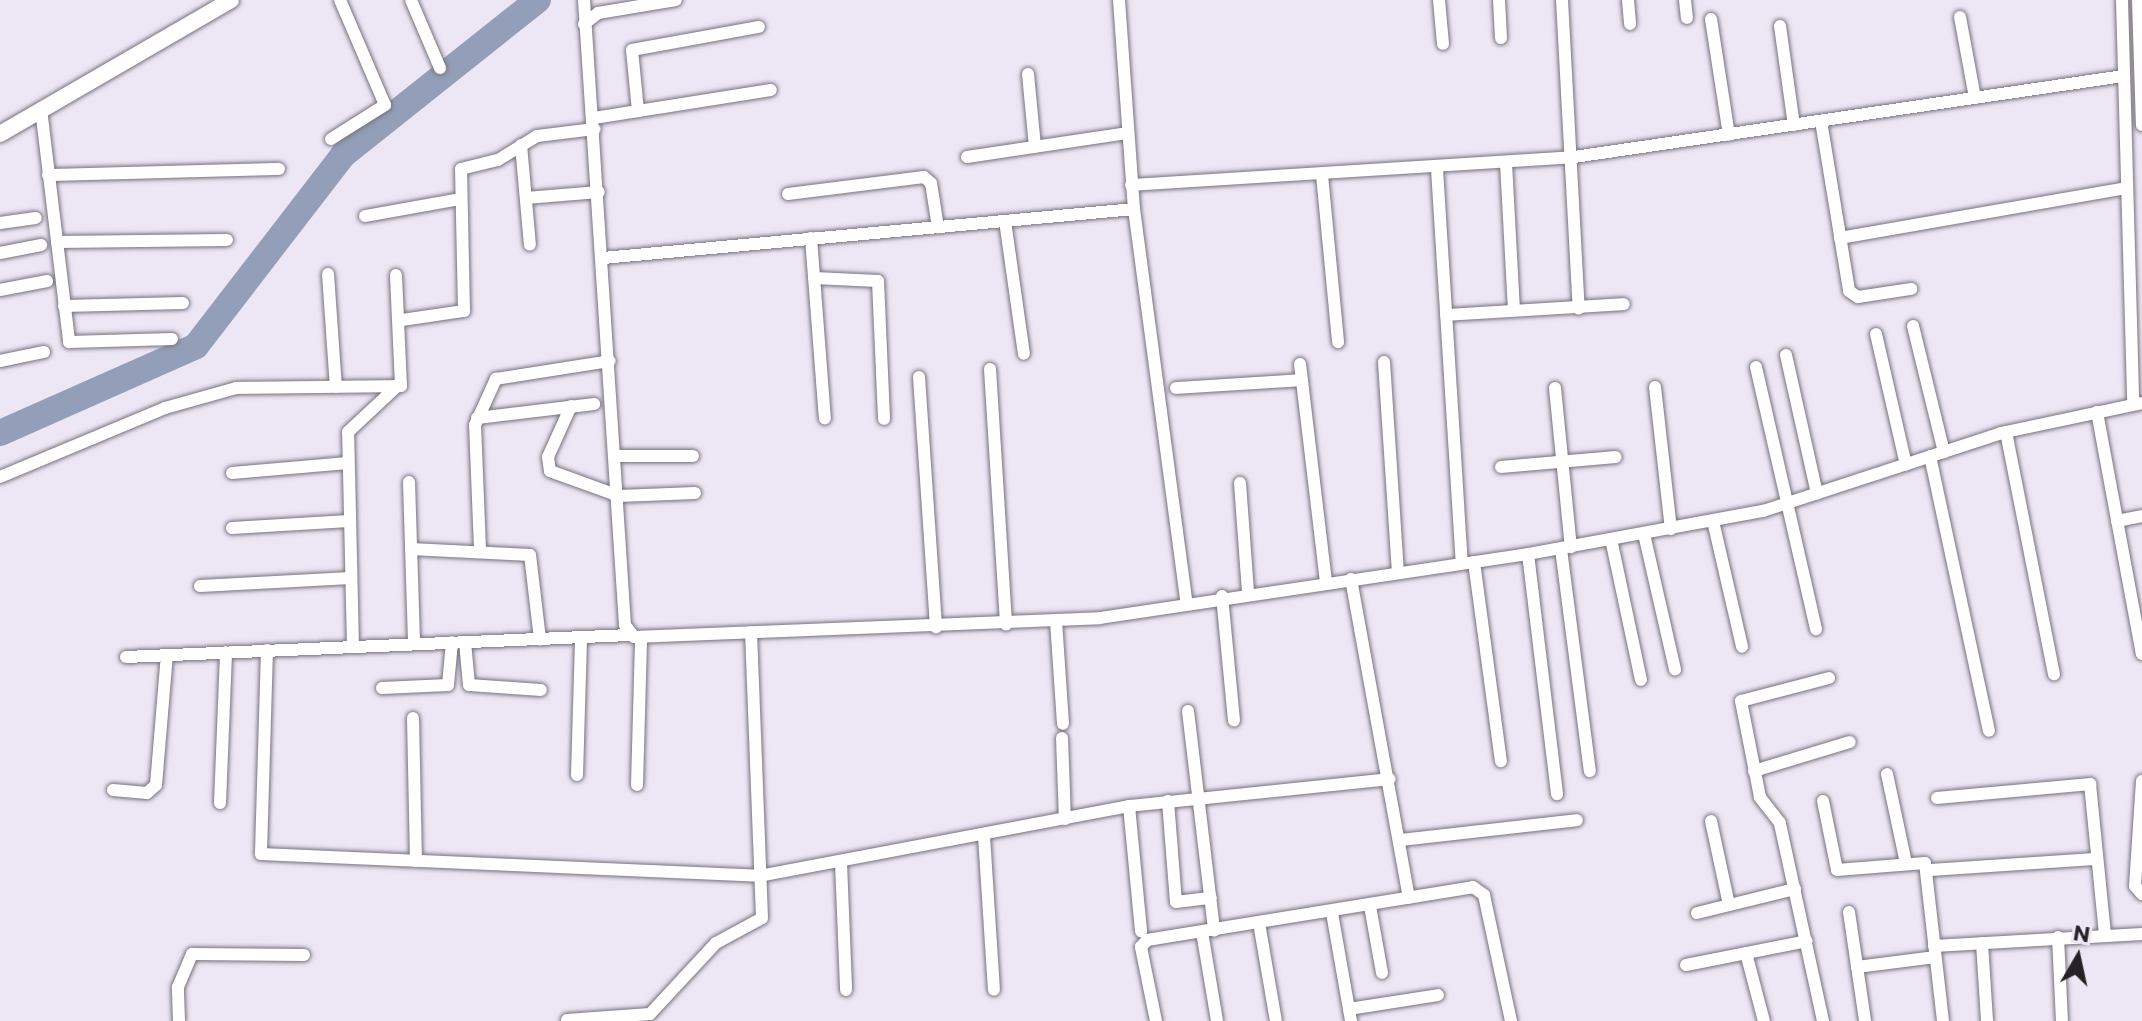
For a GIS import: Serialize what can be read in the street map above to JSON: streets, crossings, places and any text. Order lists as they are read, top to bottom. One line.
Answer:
{"north":"top"}
